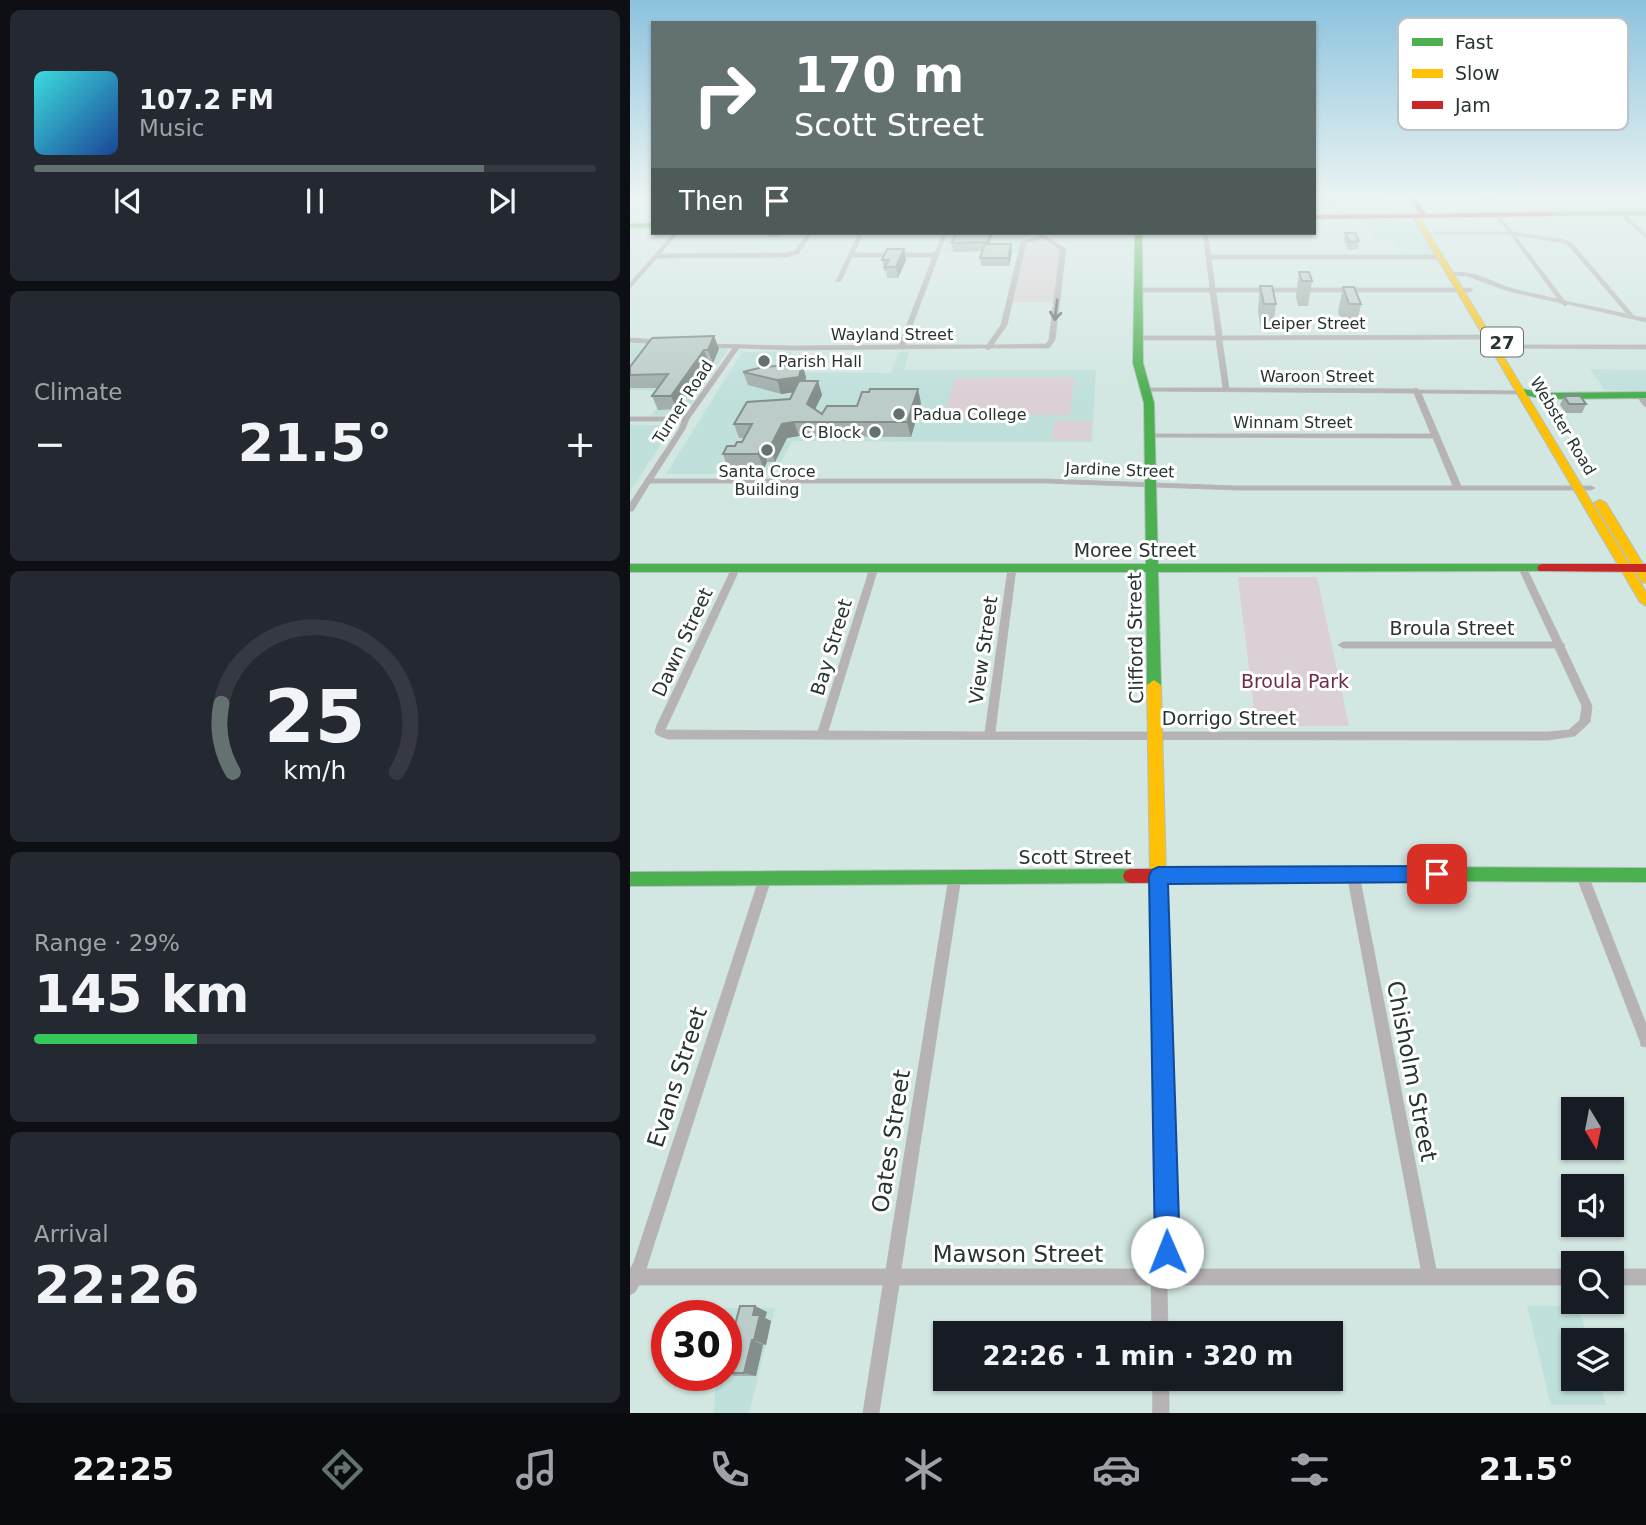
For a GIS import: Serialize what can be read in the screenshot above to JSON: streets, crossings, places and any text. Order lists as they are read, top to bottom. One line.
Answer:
{"streets":{"main road":["27","Webster Road","Moree Street","Clifford Street","Scott Street"],"street":["Leiper Street","Wayland Street","Waroon Street","Turner Road","Winnam Street","Jardine Street","Broula Street","Dawn Street","Bay Street","View Street","Dorrigo Street","Chisholm Street","Evans Street","Oates Street","Mawson Street"]},"crossings":[["Leiper Street","Webster Road"],["Leiper Street","Clifford Street"],["Wayland Street","Turner Road"],["Waroon Street","Webster Road"],["Waroon Street","Clifford Street"],["Turner Road","Jardine Street"],["Winnam Street","Clifford Street"],["Webster Road","Jardine Street"],["Webster Road","Moree Street"],["Jardine Street","Clifford Street"],["Moree Street","Clifford Street"],["Moree Street","Dawn Street"],["Moree Street","Bay Street"],["Moree Street","View Street"],["Moree Street","Dorrigo Street"],["Broula Street","Dorrigo Street"],["Clifford Street","Dorrigo Street"],["Clifford Street","Scott Street"],["Dawn Street","Dorrigo Street"],["Bay Street","Dorrigo Street"],["View Street","Dorrigo Street"],["Scott Street","Chisholm Street"],["Scott Street","Evans Street"],["Scott Street","Oates Street"],["Chisholm Street","Mawson Street"],["Evans Street","Mawson Street"],["Oates Street","Mawson Street"]],"parks":["Broula Park"],"places":["Parish Hall","Padua College","C Block","Santa Croce Building"],"legend":["Fast","Slow","Jam"],"north":"bottom","page":{"turn":["170 m","Scott Street"],"song":["107.2 FM","Music"],"then":"Then","tile":["Climate",["Range · 29%","145 km"],["Arrival","22:26"]],"heat":["−","21.5°","+"],"limit":"30","trip":"22:26 · 1 min · 320 m","tabs":["22:25","21.5°"],"gauge":["25","km/h"]}}
